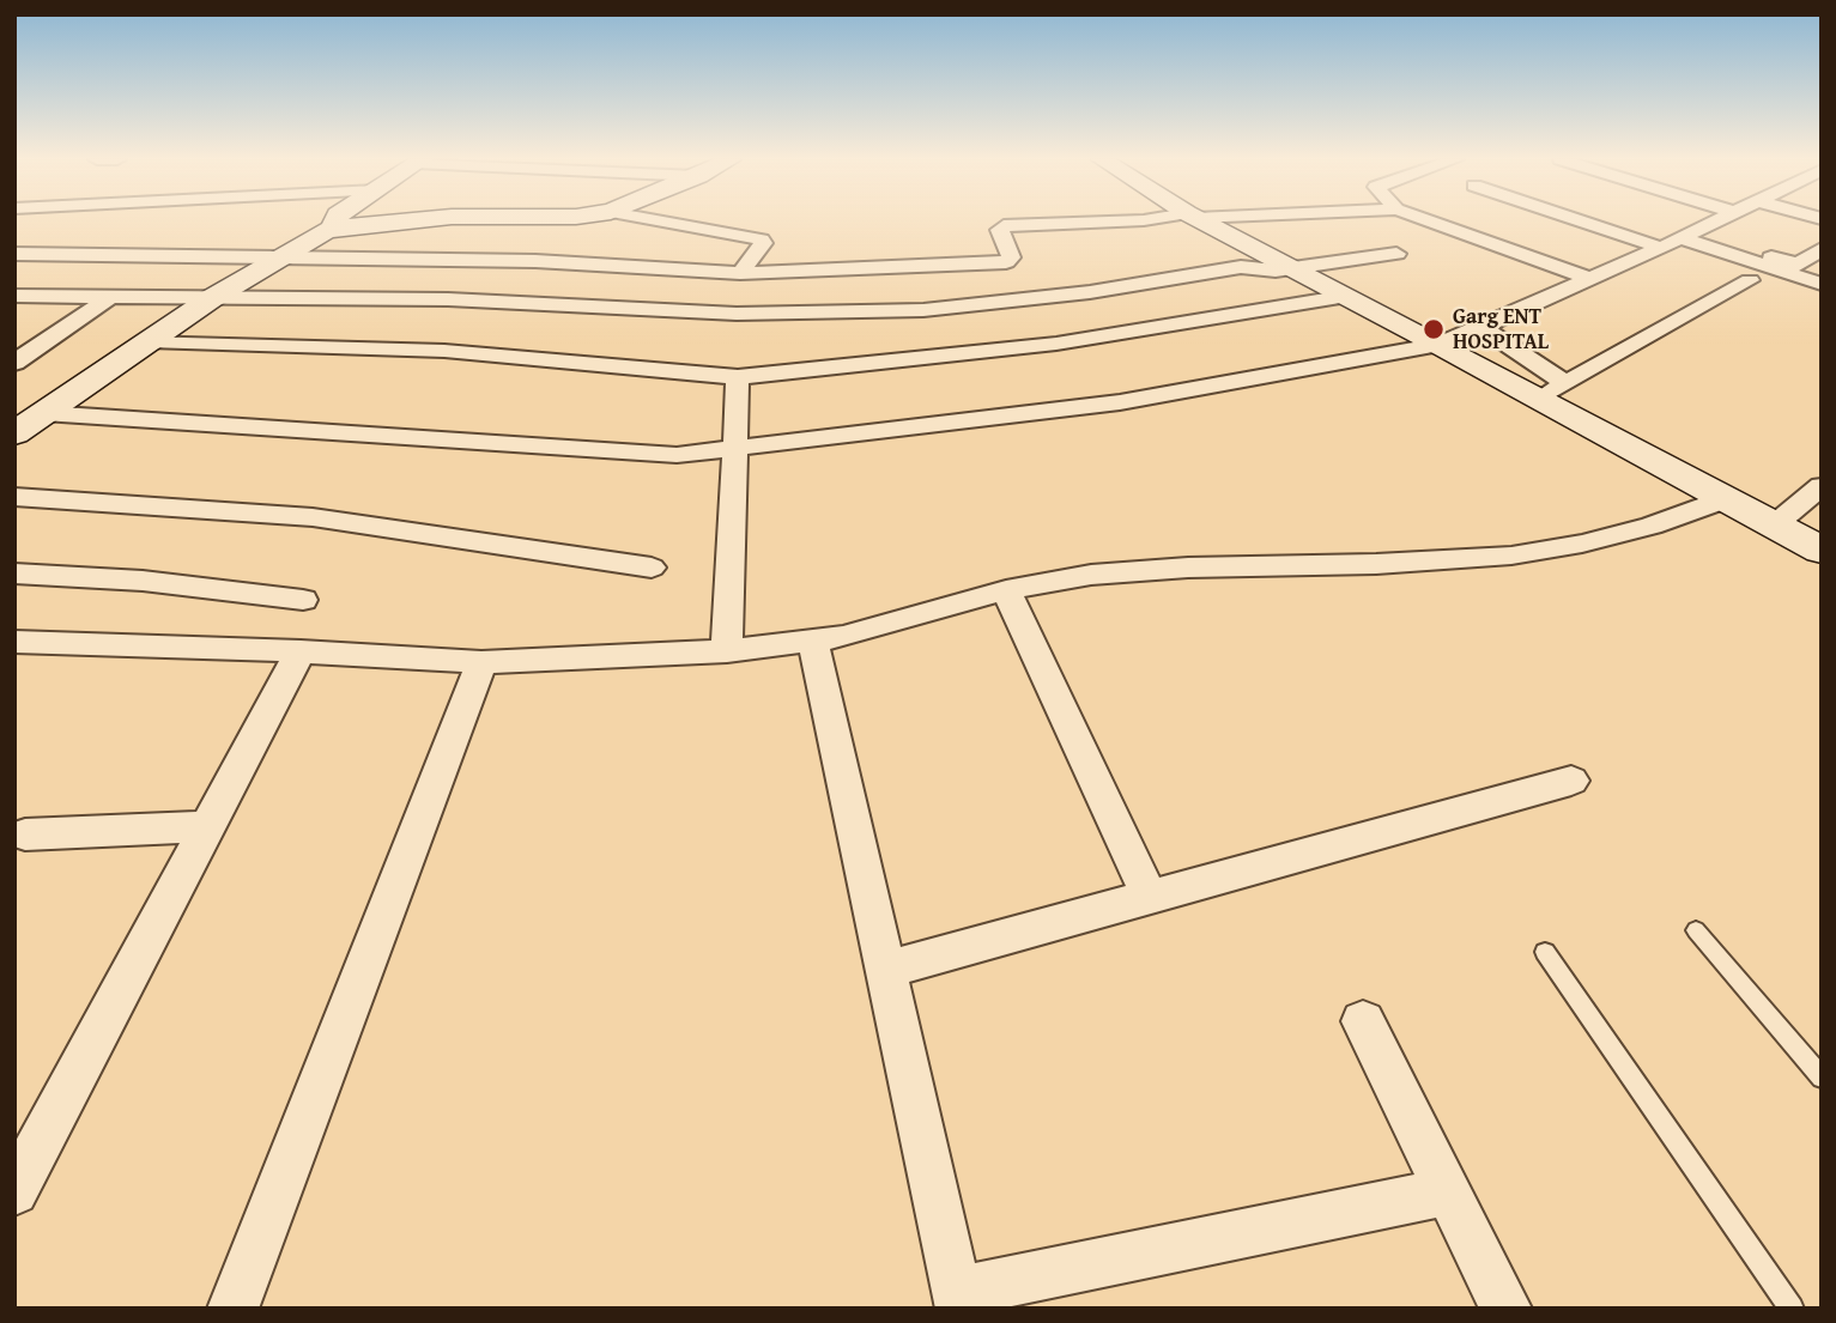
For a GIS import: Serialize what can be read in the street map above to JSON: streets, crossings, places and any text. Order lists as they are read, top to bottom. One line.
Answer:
{"places":["Garg ENT HOSPITAL"]}
